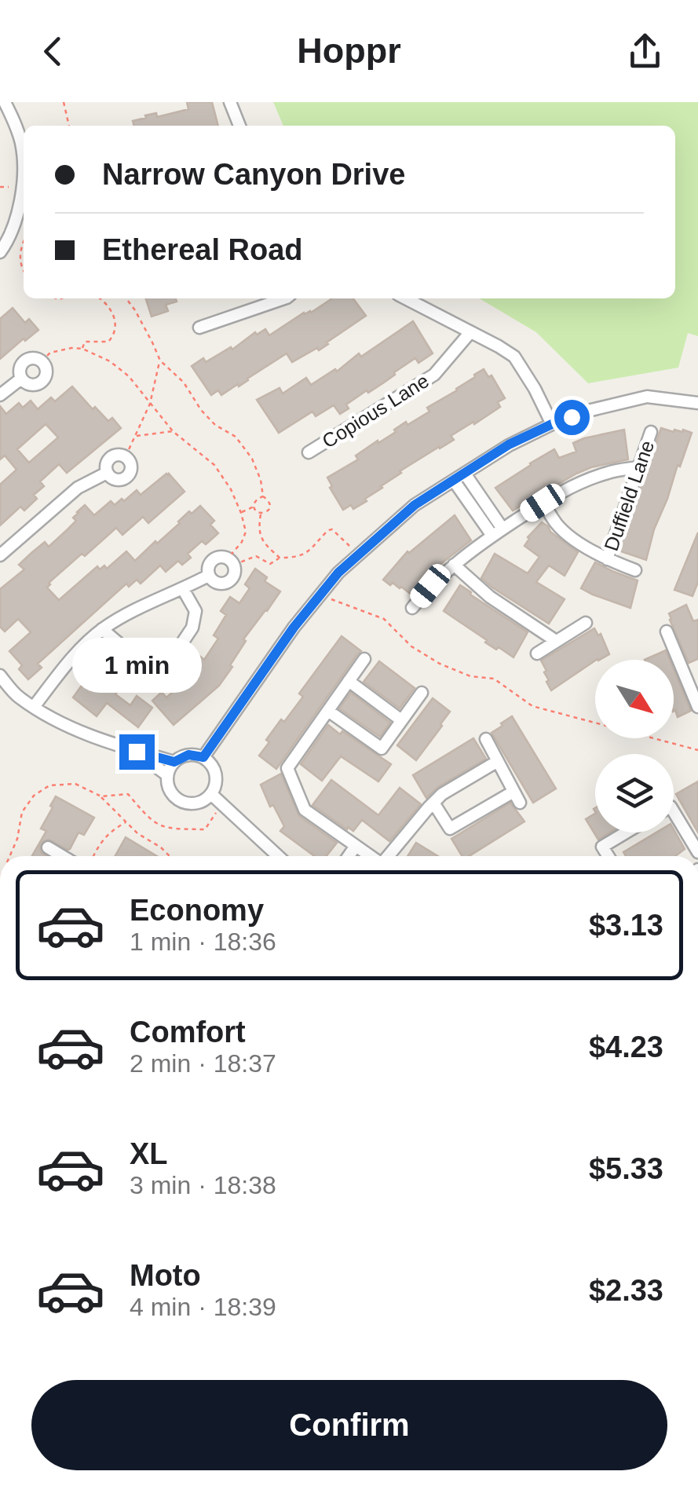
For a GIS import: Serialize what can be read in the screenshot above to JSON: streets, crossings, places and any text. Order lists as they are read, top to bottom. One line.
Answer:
{"streets":{"street":["Copious Lane","Duffield Lane"]},"north":"bottom right","page":{"header":"Hoppr","banner":["Narrow Canyon Drive","Ethereal Road"],"bubble":"1 min","list":[{"name":"Economy","note":"1 min · 18:36","value":"$3.13"},{"name":"Comfort","note":"2 min · 18:37","value":"$4.23"},{"name":"XL","note":"3 min · 18:38","value":"$5.33"},{"name":"Moto","note":"4 min · 18:39","value":"$2.33"}],"buttons":"Confirm"}}
